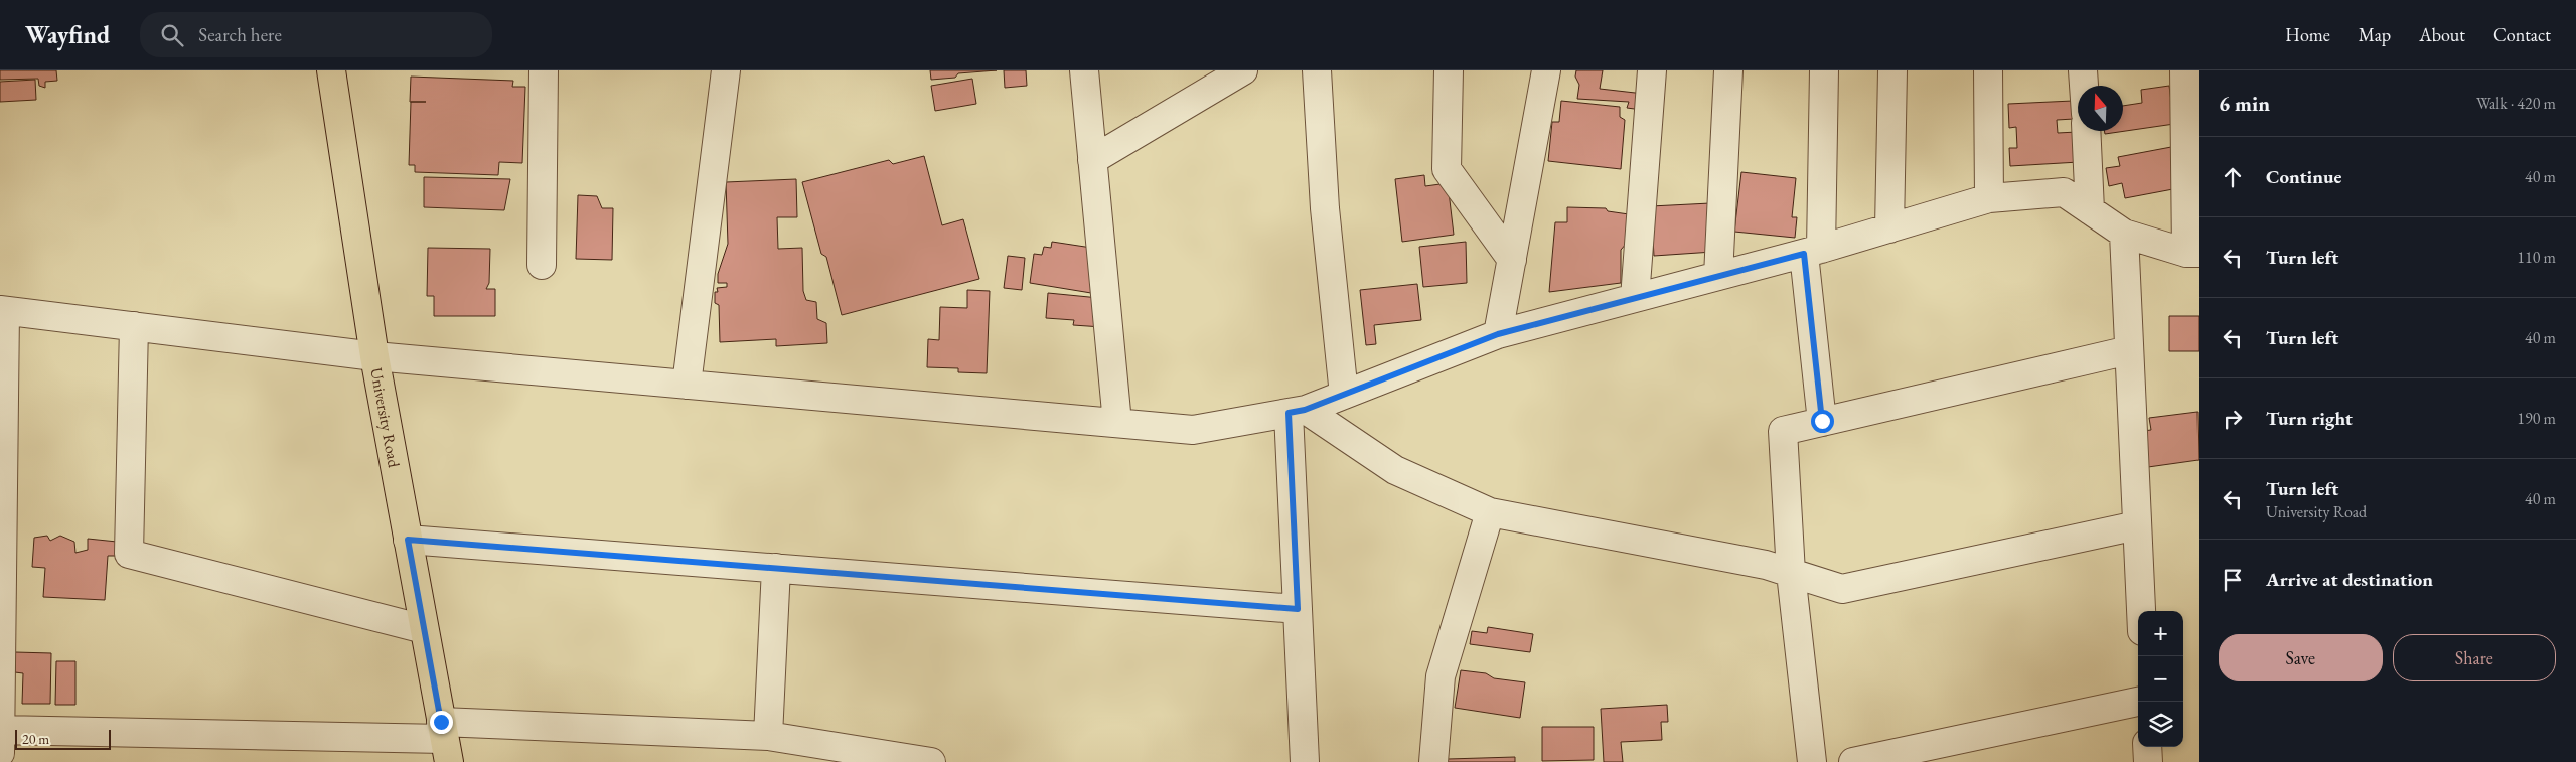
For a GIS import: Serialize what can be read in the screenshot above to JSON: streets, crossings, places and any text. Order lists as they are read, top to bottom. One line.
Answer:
{"streets":{"main road":["University Road"]},"scale_bar":"20 m","north":"top","page":{"header":"Wayfind","search":"Search here","nav":["Home","Map","About","Contact"],"heading":["6 min","Walk · 420 m"],"list":[["Continue","40 m"],["Turn left","110 m"],["Turn left","40 m"],["Turn right","190 m"],["Turn left","University Road","40 m"],"Arrive at destination"],"map_buttons":["+","−"],"buttons":["Save","Share"],"scale":"20 m"}}
